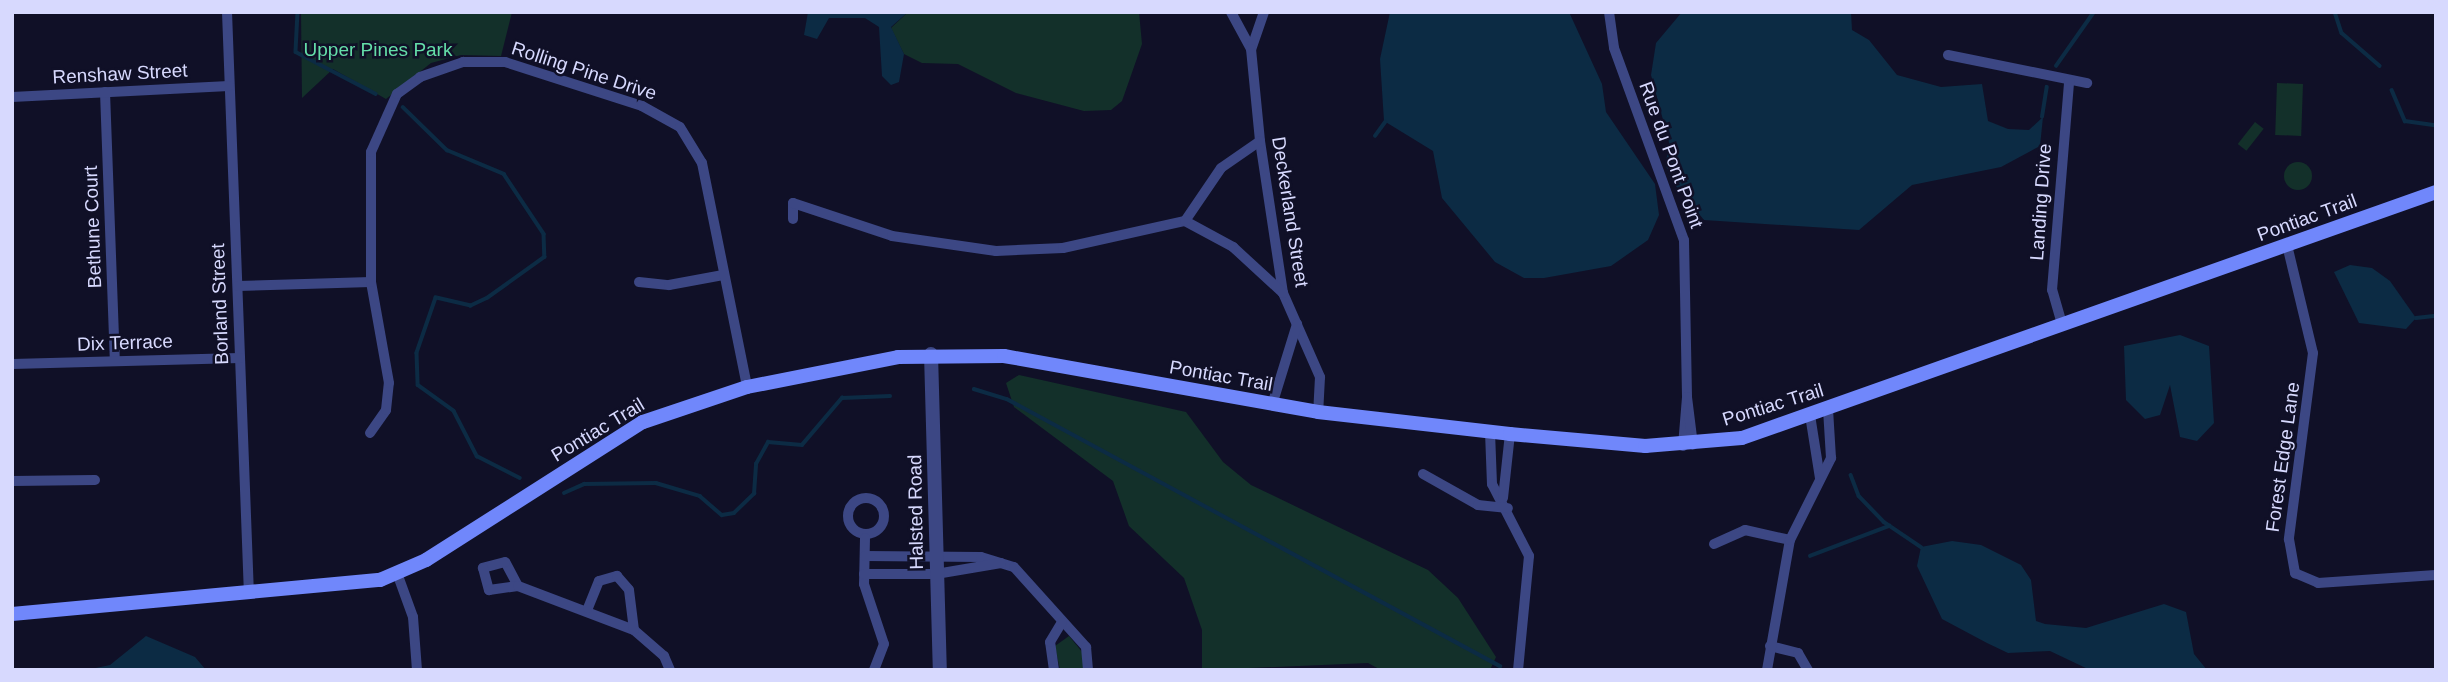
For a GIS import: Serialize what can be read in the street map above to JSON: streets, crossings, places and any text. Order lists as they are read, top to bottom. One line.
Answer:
{"streets":{"main road":["Pontiac Trail"],"street":["Rolling Pine Drive","Renshaw Street","Rue du Pont Point","Landing Drive","Deckerland Street","Bethune Court","Borland Street","Dix Terrace","Forest Edge Lane","Halsted Road"]},"crossings":[["Rolling Pine Drive","Pontiac Trail"],["Renshaw Street","Bethune Court"],["Renshaw Street","Borland Street"],["Rue du Pont Point","Pontiac Trail"],["Landing Drive","Pontiac Trail"],["Deckerland Street","Pontiac Trail"],["Pontiac Trail","Borland Street"],["Pontiac Trail","Forest Edge Lane"],["Pontiac Trail","Halsted Road"],["Bethune Court","Dix Terrace"],["Borland Street","Dix Terrace"]],"parks":["Upper Pines Park"]}
